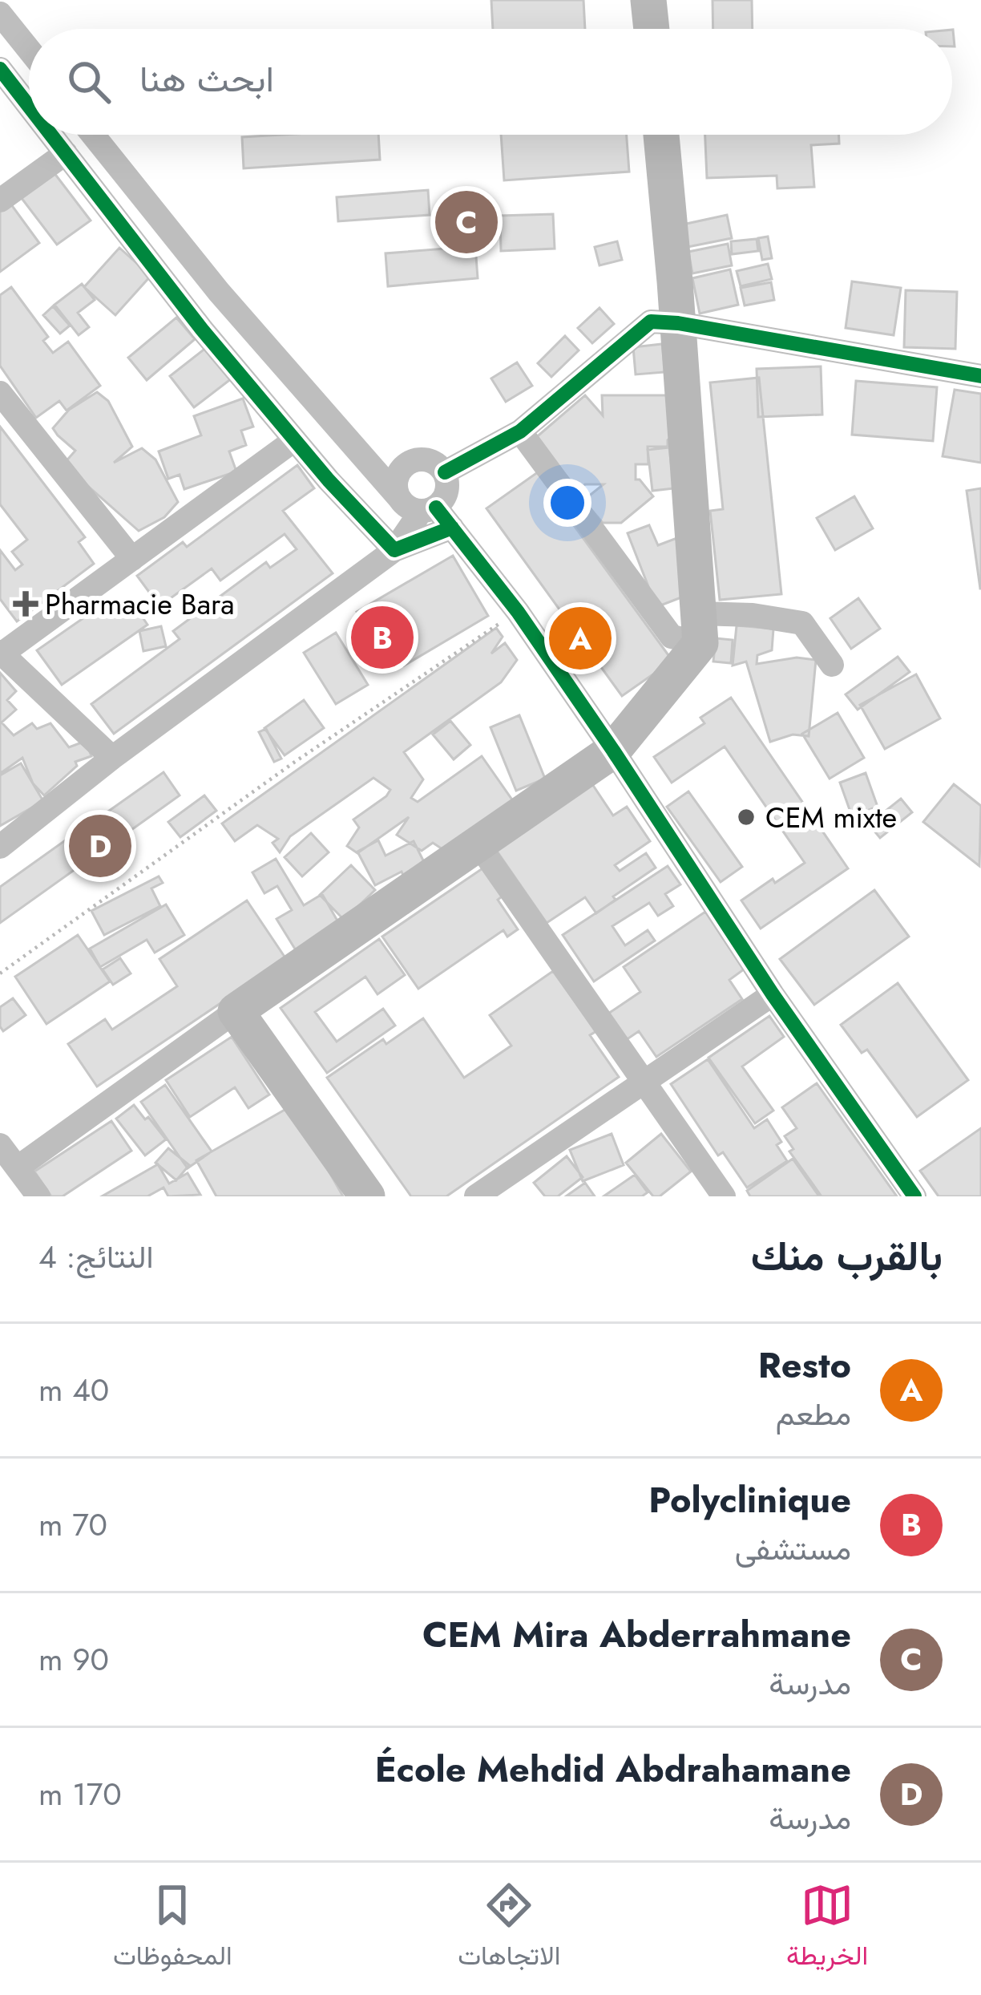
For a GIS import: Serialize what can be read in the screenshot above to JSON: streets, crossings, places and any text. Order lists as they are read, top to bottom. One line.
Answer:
{"places":{"health":["Pharmacie Bara"],"other":["CEM mixte"]},"page":{"search":"ابحث هنا","pins":["C","B","A","D"],"heading":["بالقرب منك","النتائج: 4"],"list":[{"mark":"A","name":"Resto","note":"مطعم","value":"40 m"},{"mark":"B","name":"Polyclinique","note":"مستشفى","value":"70 m"},{"mark":"C","name":"CEM Mira Abderrahmane","note":"مدرسة","value":"90 m"},{"mark":"D","name":"École Mehdid Abdrahamane","note":"مدرسة","value":"170 m"}],"nav":["الخريطة","الاتجاهات","المحفوظات"]}}
